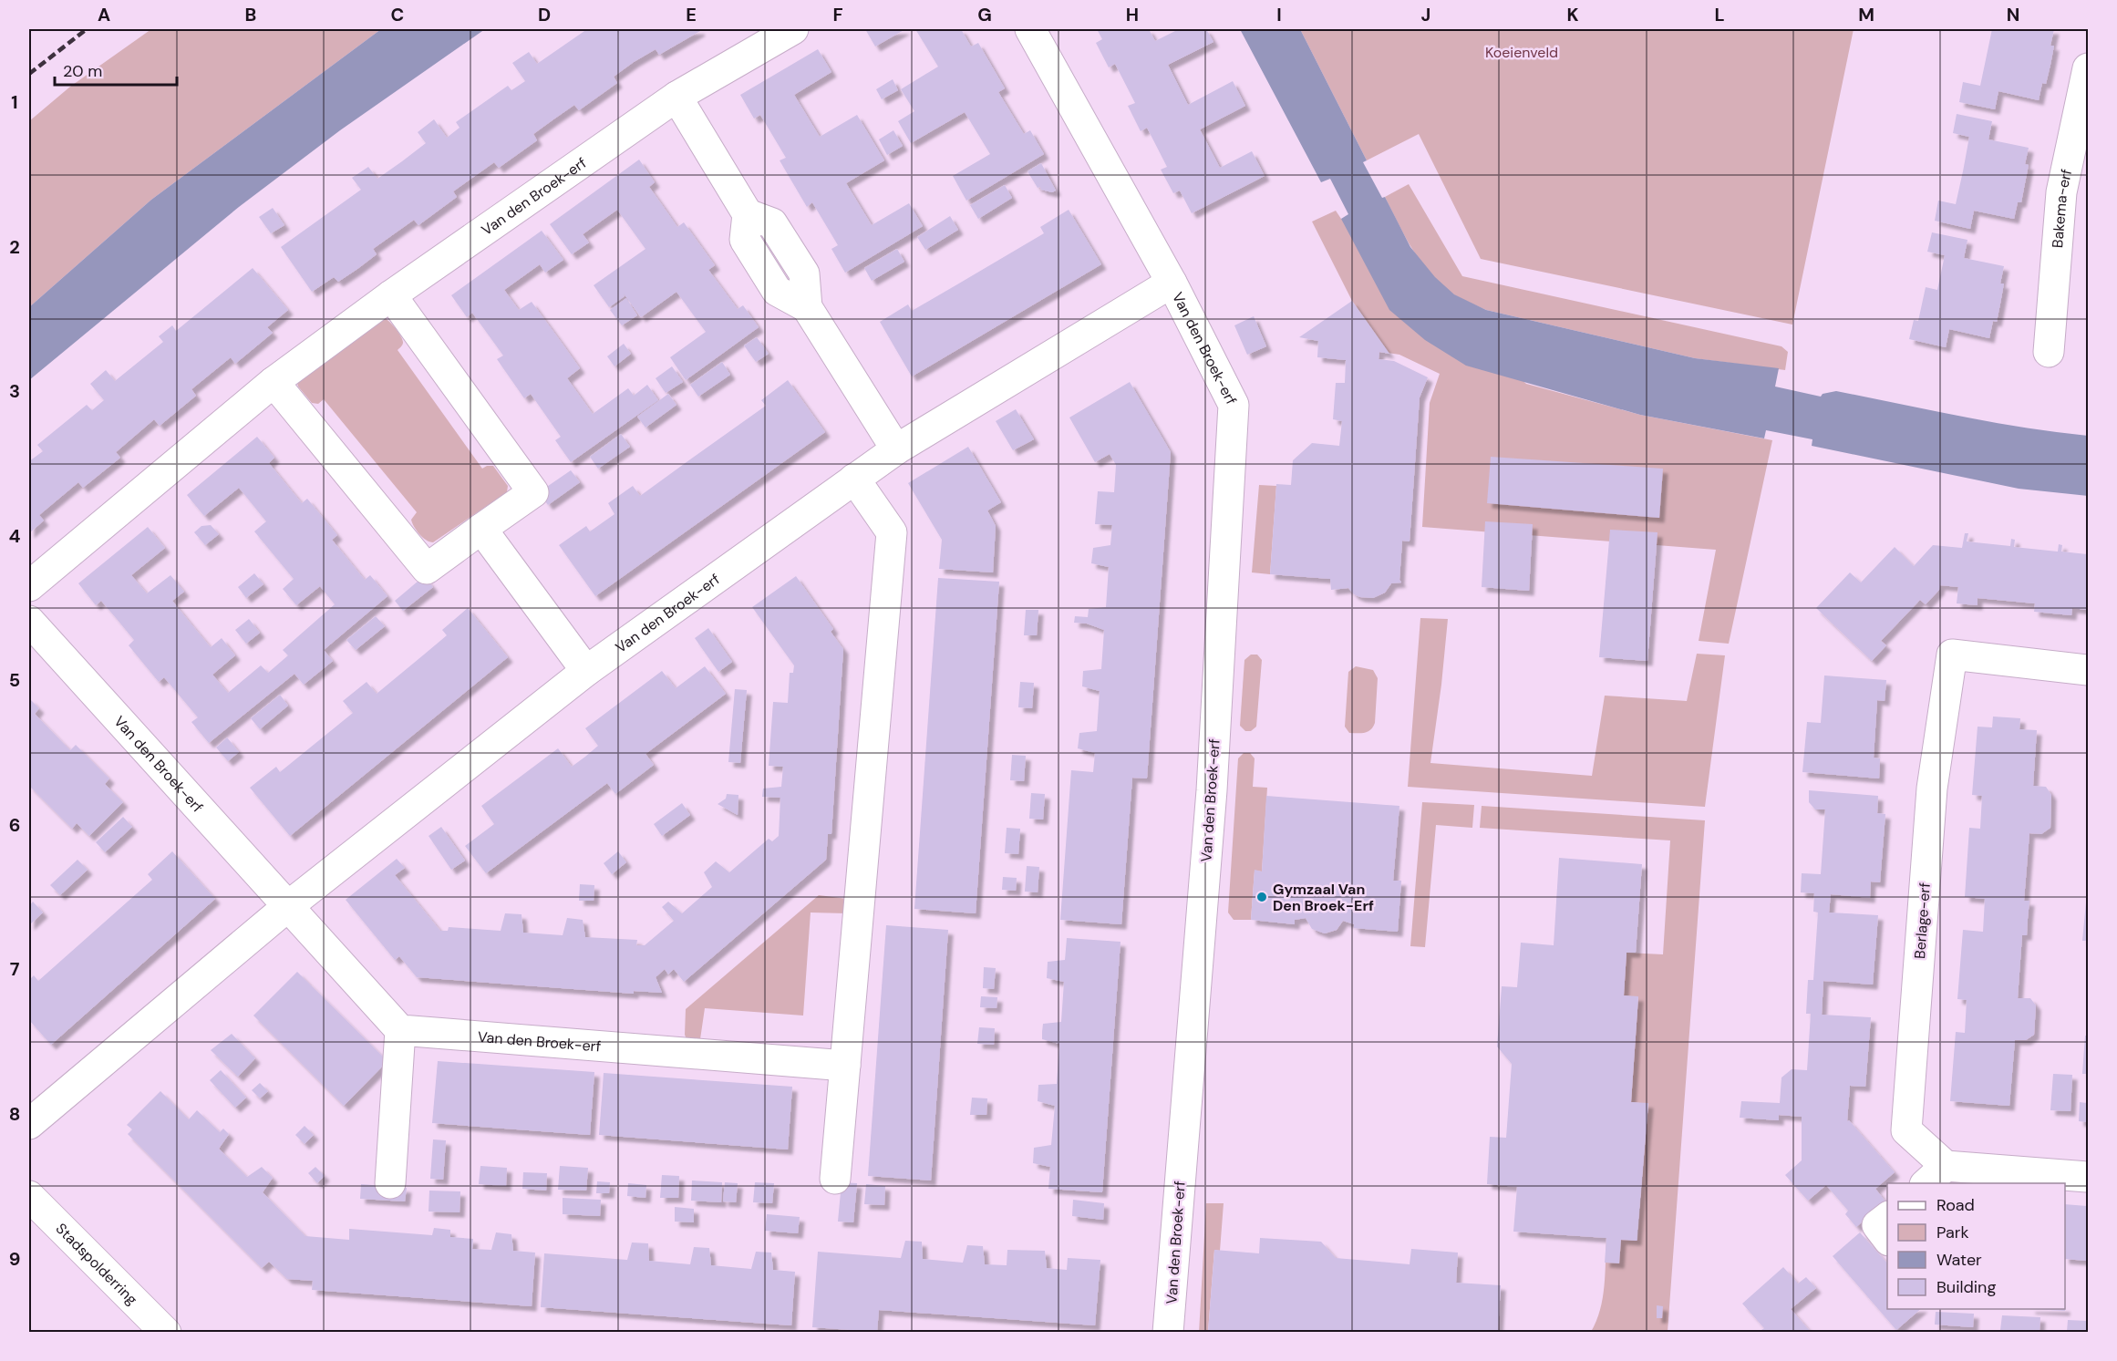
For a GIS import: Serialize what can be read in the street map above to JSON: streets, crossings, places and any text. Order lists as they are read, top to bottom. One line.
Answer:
{"streets":{"street":["Van den Broek-erf","Bakema-erf","Berlage-erf","Stadspolderring"]},"parks":["Koeienveld"],"places":["Gymzaal Van Den Broek-Erf"],"legend":["Road","Park","Water","Building"],"scale_bar":"20 m","grid":{"columns":["A","B","C","D","E","F","G","H","I","J","K","L","M","N"],"rows":["1","2","3","4","5","6","7","8","9"]}}
